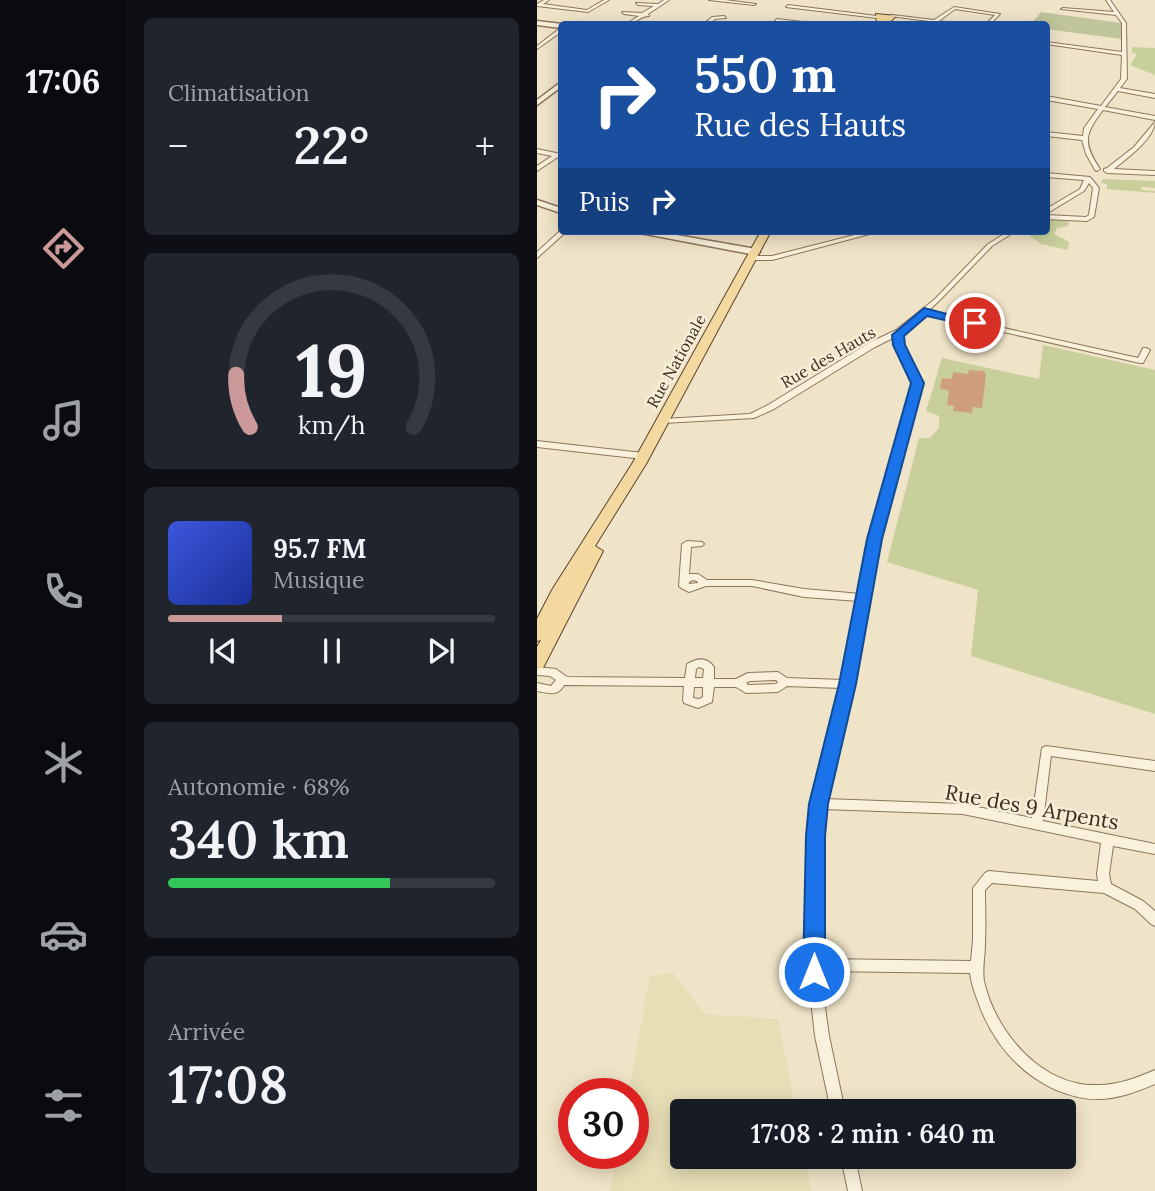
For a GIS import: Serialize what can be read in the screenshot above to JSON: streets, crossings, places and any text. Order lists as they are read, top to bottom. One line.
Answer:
{"streets":{"main road":["Rue Nationale"],"street":["Rue des Hauts","Rue des 9 Arpents"]},"crossings":[["Rue des Hauts","Rue Nationale"]],"page":{"tabs":"17:06","tile":["Climatisation",["Autonomie · 68%","340 km"],["Arrivée","17:08"]],"turn":["550 m","Rue des Hauts"],"heat":["−","22°","+"],"then":"Puis","song":["95.7 FM","Musique"],"limit":"30","trip":"17:08 · 2 min · 640 m","gauge":["19","km/h"]}}
